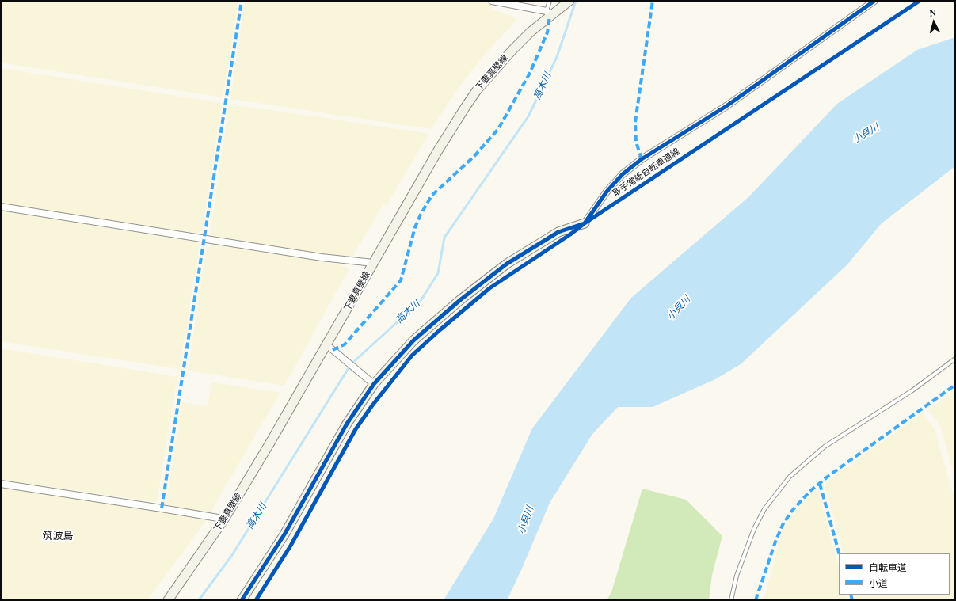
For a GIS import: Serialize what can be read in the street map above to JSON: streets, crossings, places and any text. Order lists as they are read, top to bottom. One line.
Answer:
{"streets":{"main road":["下妻真壁線"],"cycle path":["取手常総自転車道線"]},"districts":["筑波島"],"water":["高木川","小貝川"],"legend":["自転車道","小道"],"north":"top"}
